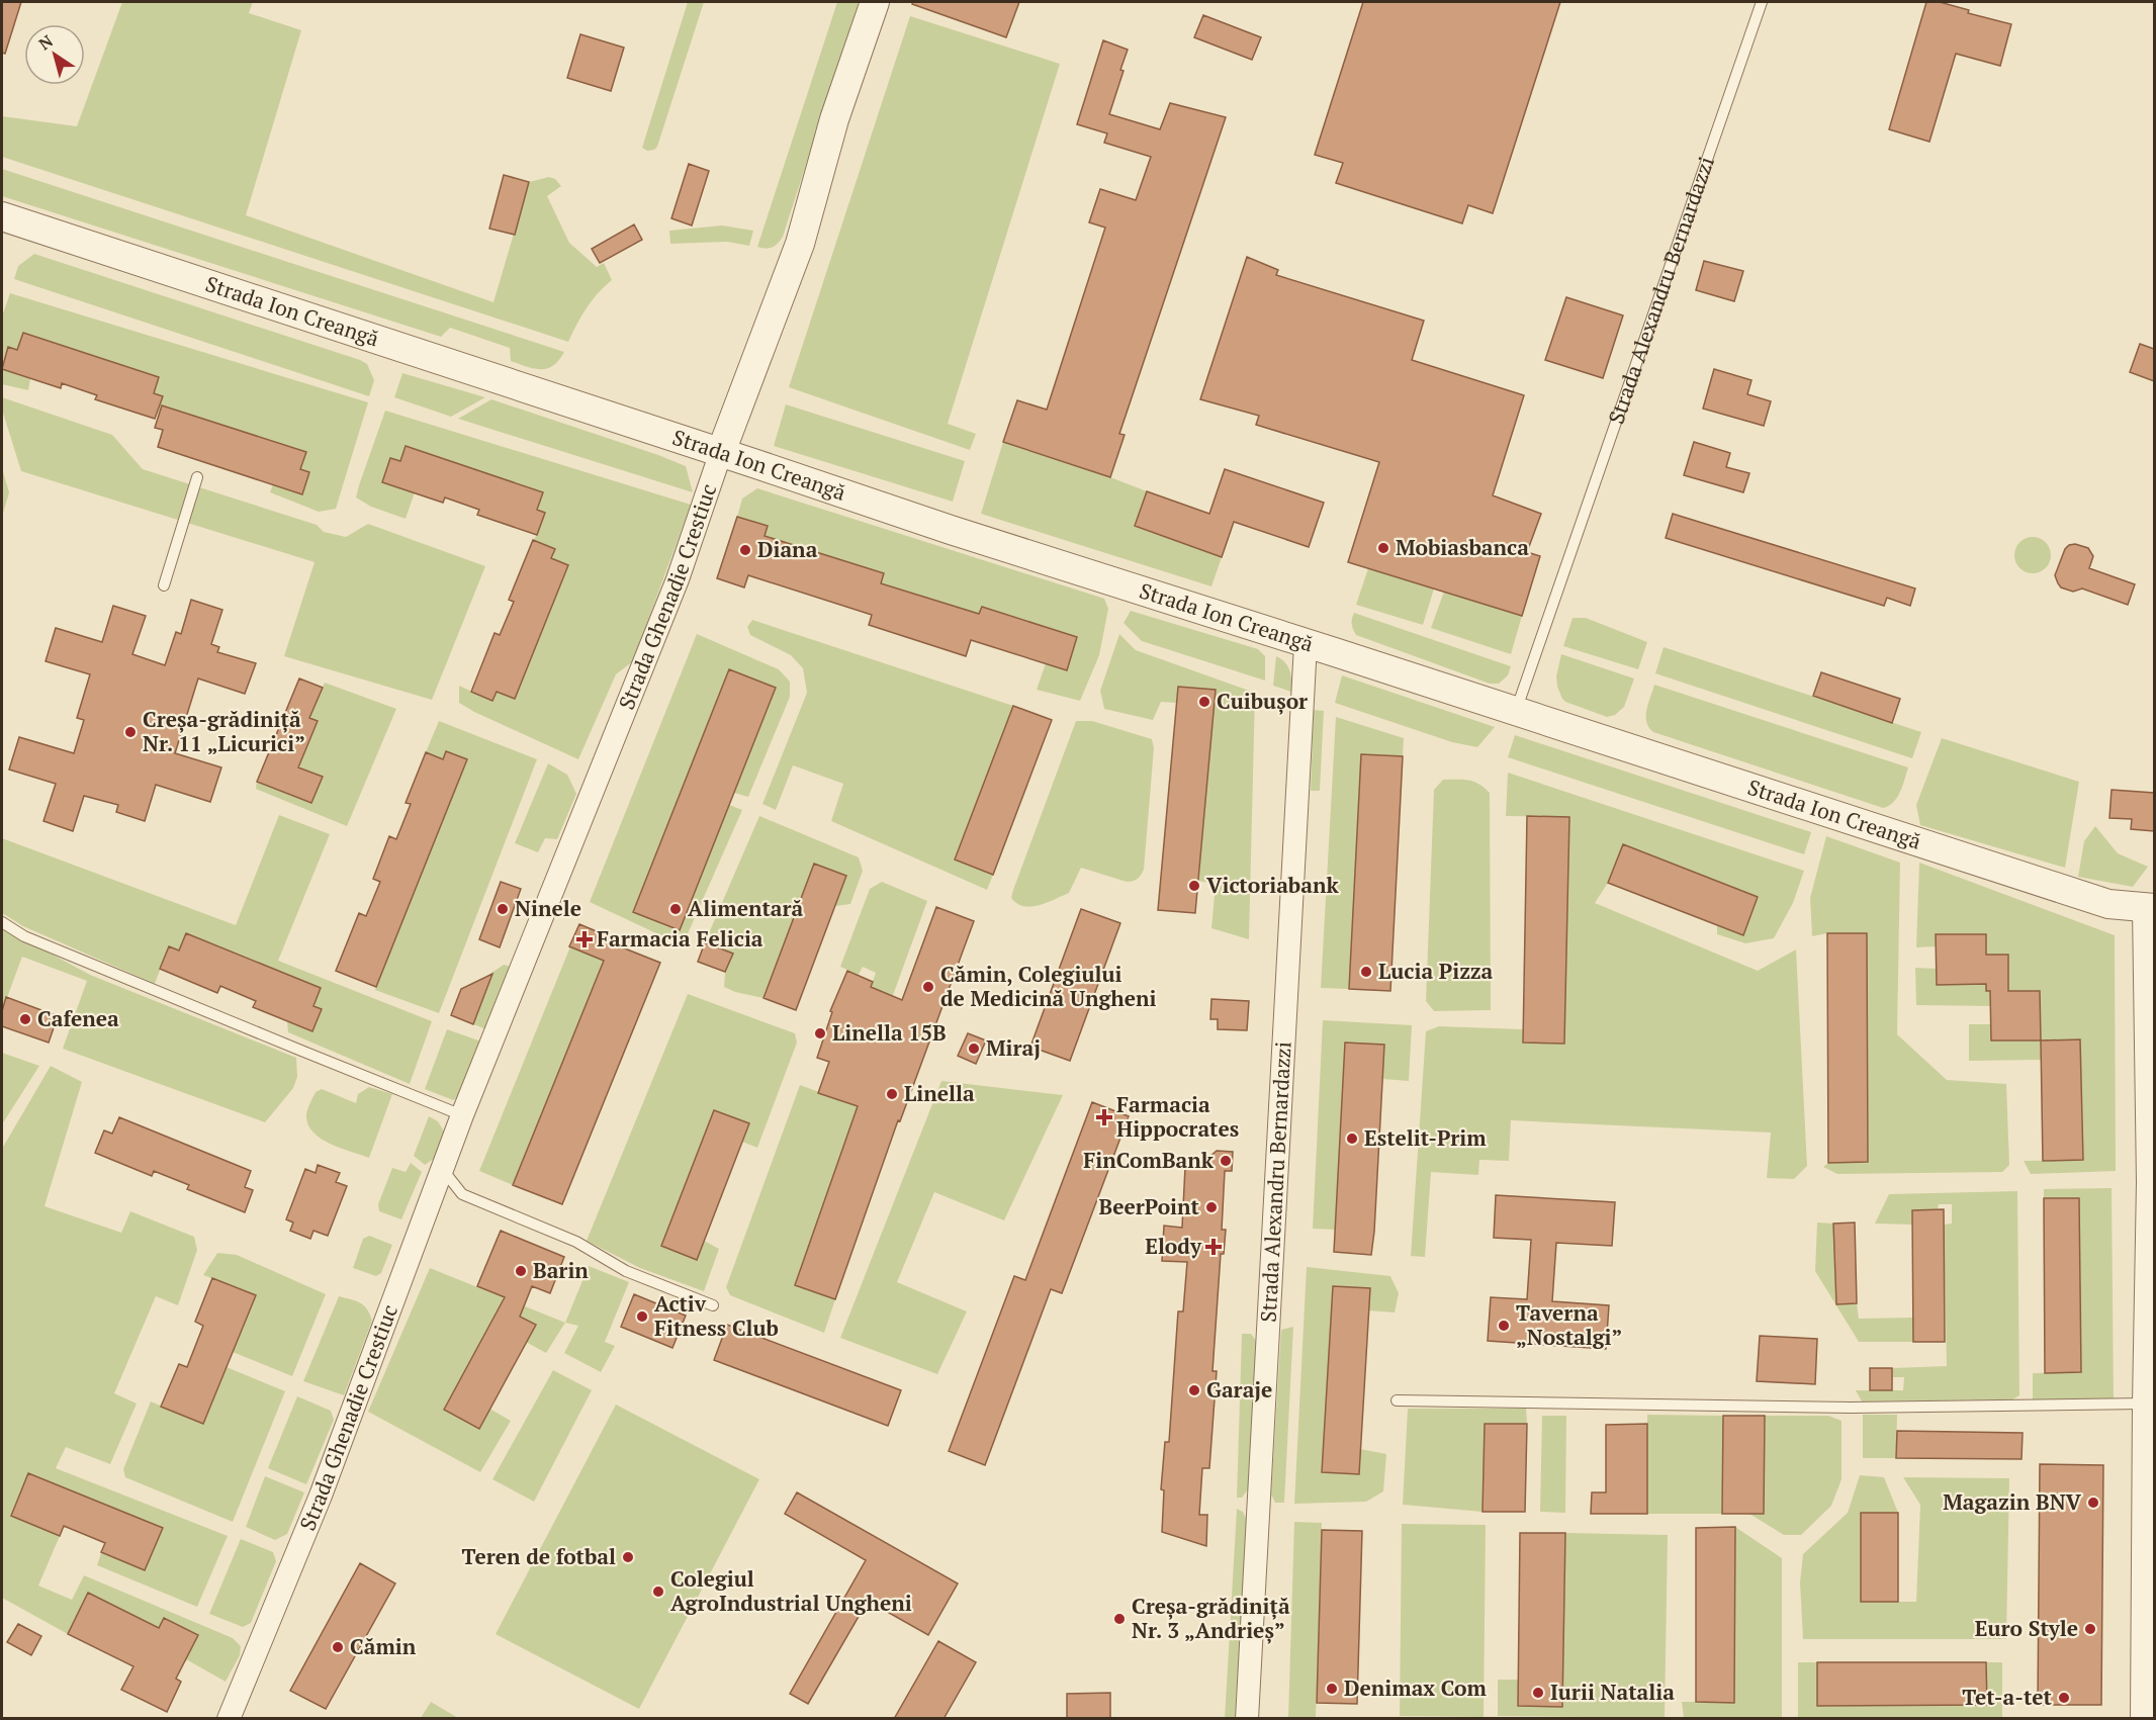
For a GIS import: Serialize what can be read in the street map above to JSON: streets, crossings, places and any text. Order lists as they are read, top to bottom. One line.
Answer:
{"streets":{"street":["Strada Alexandru Bernardazzi","Strada Ion Creangă","Strada Ghenadie Crestiuc"]},"crossings":[["Strada Alexandru Bernardazzi","Strada Ion Creangă"],["Strada Ion Creangă","Strada Ghenadie Crestiuc"]],"places":{"other":["Mobiasbanca","Diana","Cuibușor","Creșa-grădiniță Nr. 11 „Licurici”","Victoriabank","Ninele","Alimentară","Lucia Pizza","Cămin, Colegiului de Medicină Ungheni","Cafenea","Linella 15B","Miraj","Linella","Estelit-Prim","FinComBank","BeerPoint","Barin","Activ Fitness Club","Taverna „Nostalgi”","Garaje","Magazin BNV","Teren de fotbal","Colegiul AgroIndustrial Ungheni","Creșa-grădiniță Nr. 3 „Andrieș”","Euro Style","Cămin","Denimax Com","Iurii Natalia","Tet-a-tet"],"health":["Farmacia Felicia","Farmacia Hippocrates","Elody"]},"north":"top left"}
